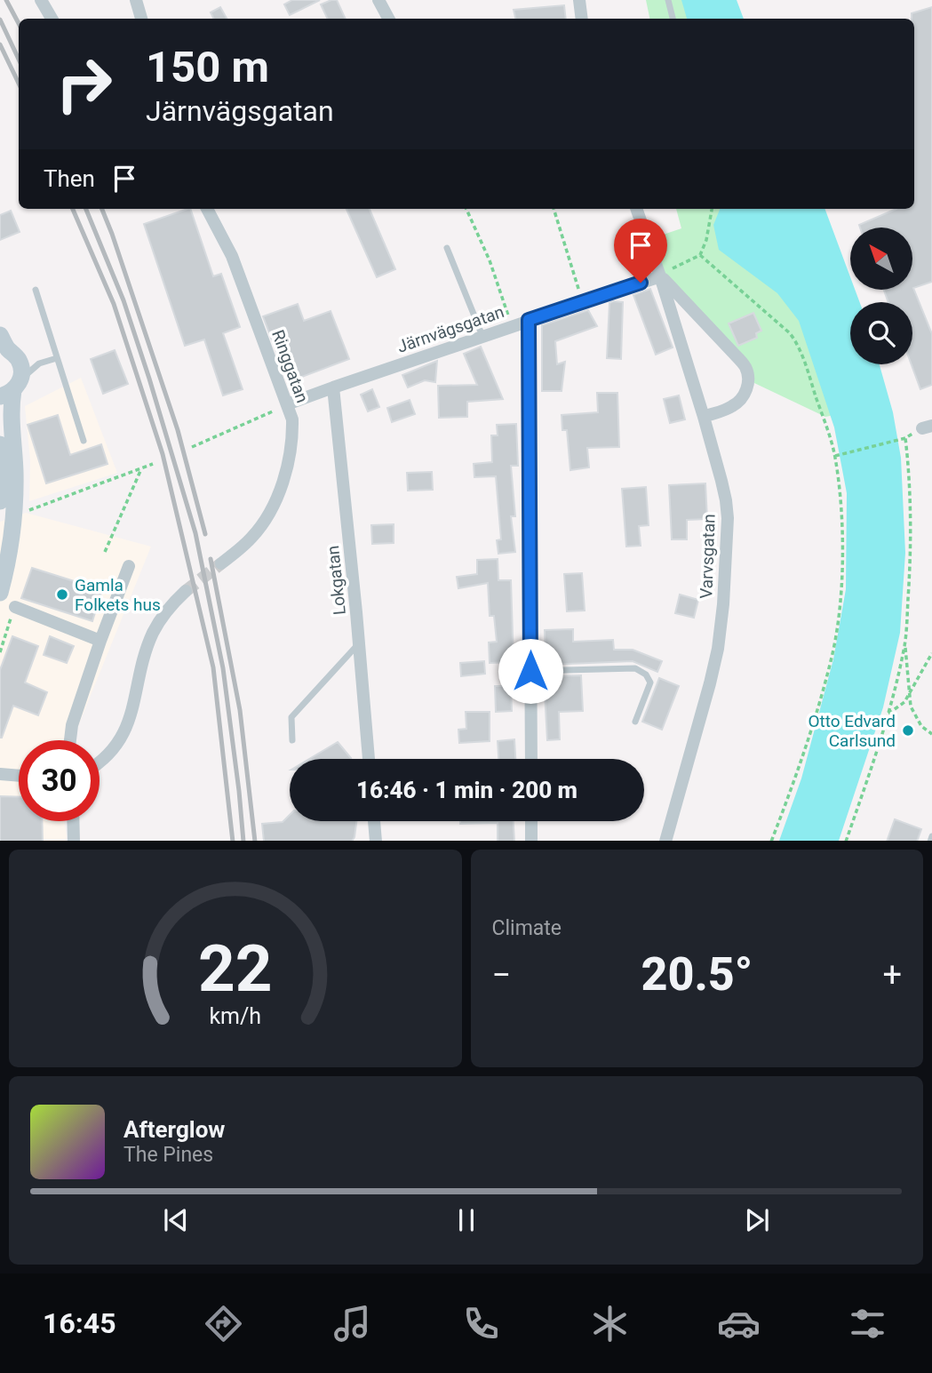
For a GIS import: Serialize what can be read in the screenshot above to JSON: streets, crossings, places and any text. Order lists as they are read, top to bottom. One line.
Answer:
{"streets":{"street":["Järnvägsgatan","Ringgatan","Varvsgatan","Lokgatan"]},"crossings":[["Järnvägsgatan","Ringgatan"],["Järnvägsgatan","Varvsgatan"],["Järnvägsgatan","Lokgatan"]],"places":["Gamla Folkets hus","Otto Edvard Carlsund"],"north":"top left","page":{"turn":["150 m","Järnvägsgatan"],"then":"Then","limit":"30","trip":"16:46 · 1 min · 200 m","tile":"Climate","heat":["−","20.5°","+"],"song":["Afterglow","The Pines"],"tabs":"16:45","gauge":["22","km/h"]}}
